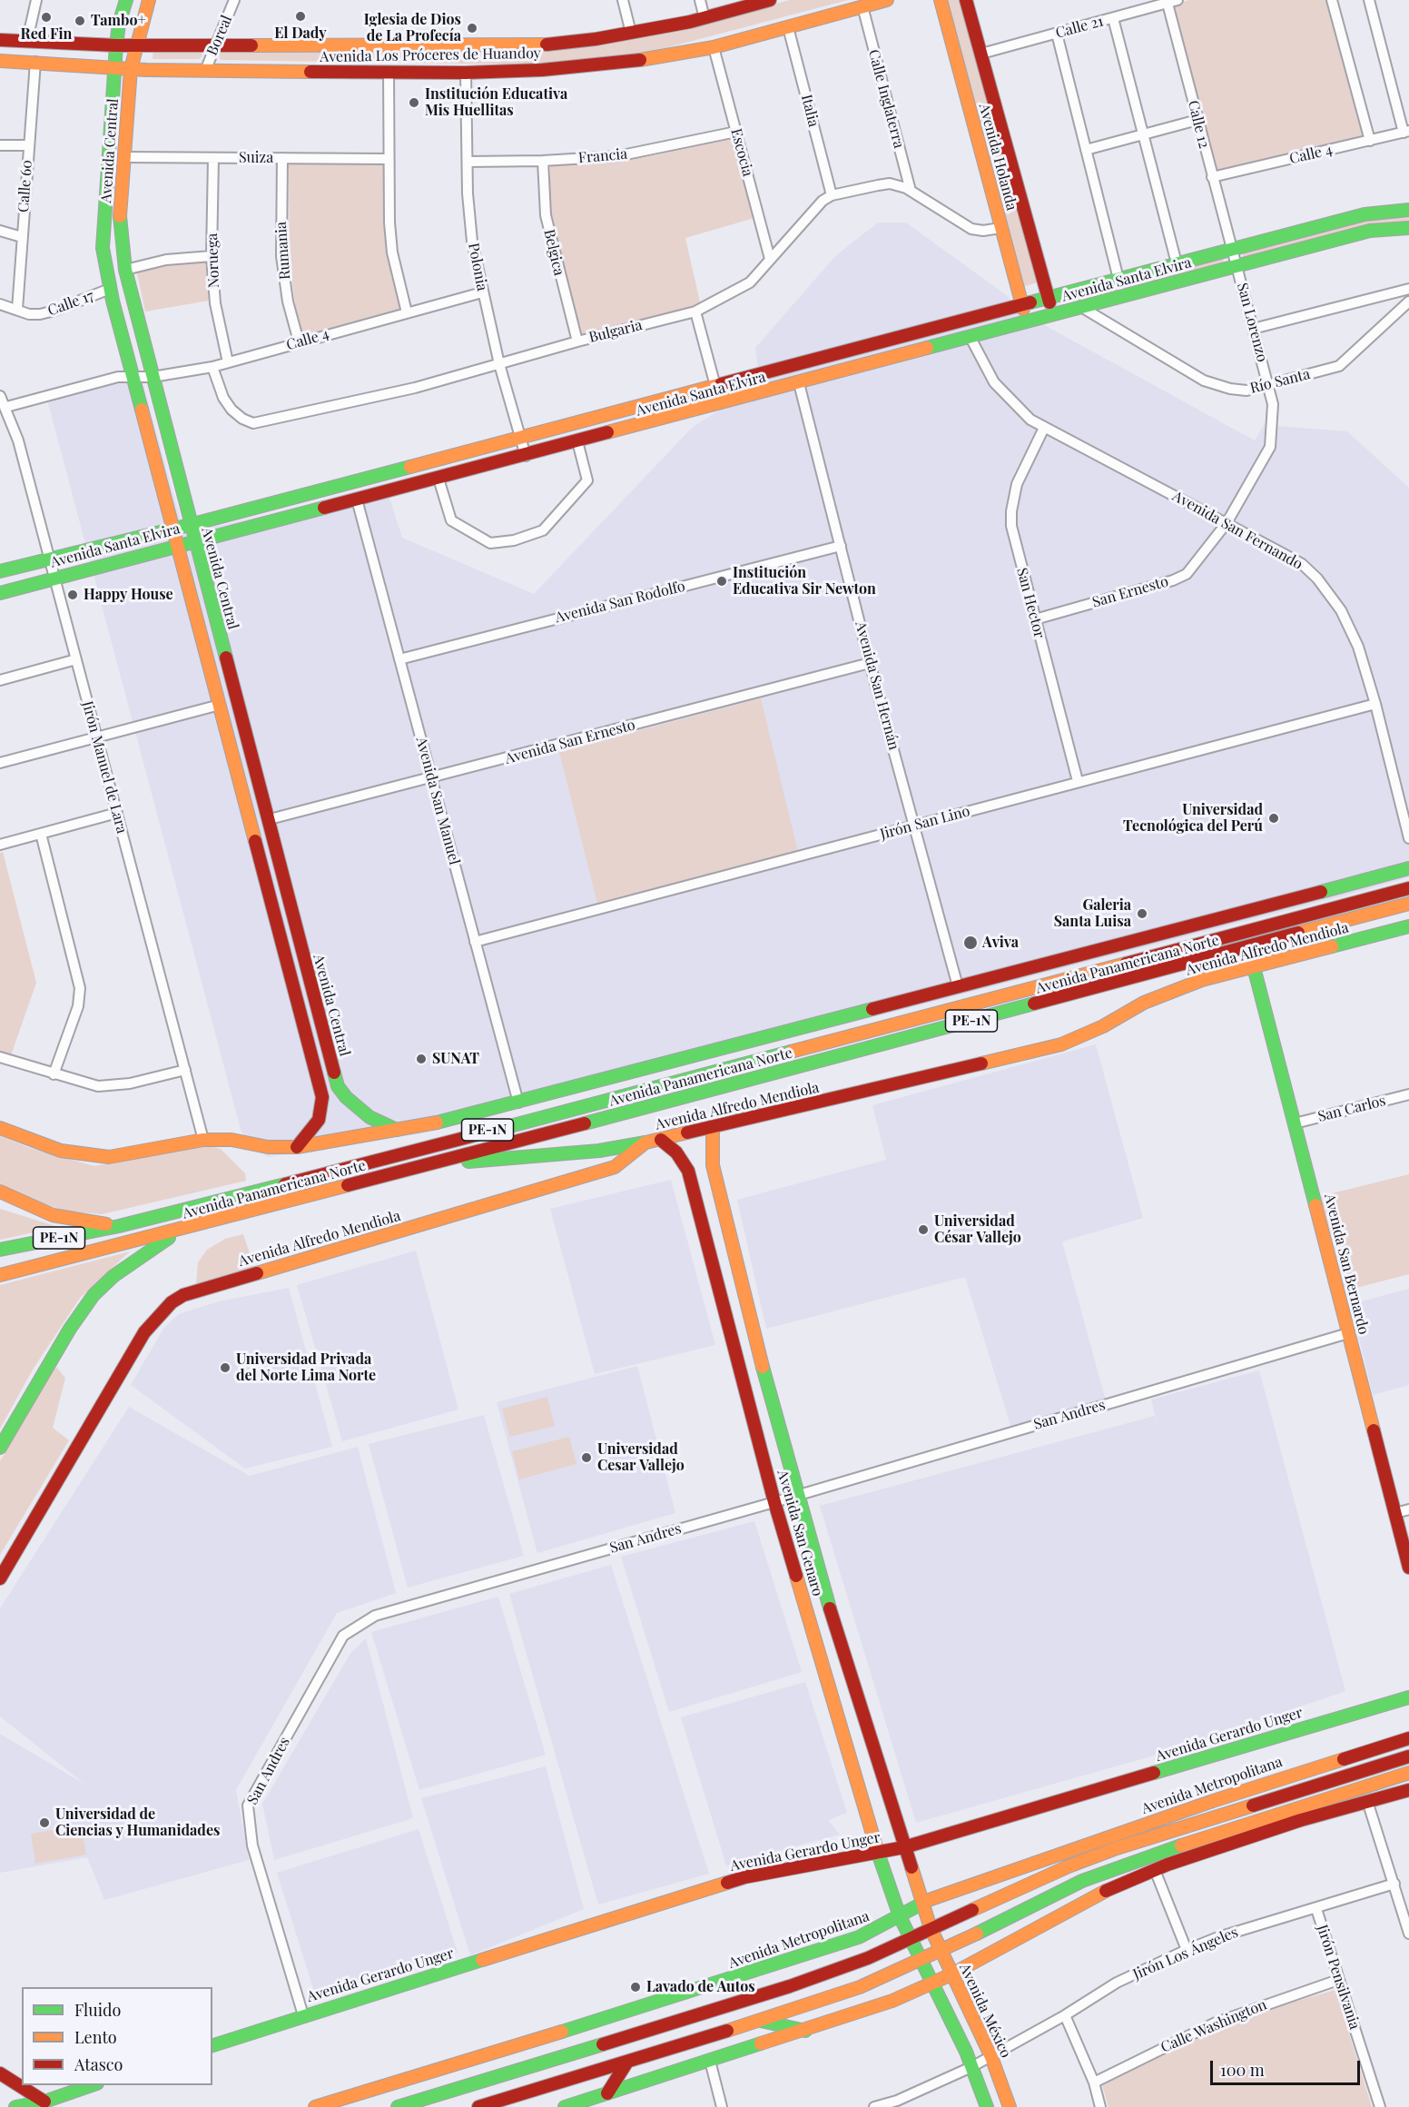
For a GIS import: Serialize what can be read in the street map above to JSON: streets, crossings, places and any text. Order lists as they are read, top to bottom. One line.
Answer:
{"streets":{"main road":["Avenida Los Próceres de Huandoy","Avenida Central","Avenida Holanda","Avenida Santa Elvira","Avenida Alfredo Mendiola","Avenida Panamericana Norte","PE-1N","Avenida San Bernardo","Avenida San Genaro","Avenida Gerardo Unger","Avenida Metropolitana","Avenida México"],"street":["Calle 21","Boreal","Calle Inglaterra","Italia","Calle 12","Escocia","Calle 4","Francia","Suiza","Calle 60","Rumania","Belgica","Noruega","Polonia","Calle 17","San Lorenzo","Bulgaria","Río Santa","Avenida San Fernando","San Ernesto","Avenida San Rodolfo","San Hector","Avenida San Hernán","Avenida San Ernesto","Jirón Manuel de Lara","Avenida San Manuel","Jirón San Lino","San Carlos","San Andres","Jirón Los Ángeles","Jirón Pensilvania","Calle Washington"]},"crossings":[["Calle 21","Calle 12"],["Calle 21","Avenida Holanda"],["Boreal","Avenida Los Próceres de Huandoy"],["Avenida Los Próceres de Huandoy","Calle Inglaterra"],["Avenida Los Próceres de Huandoy","Italia"],["Avenida Los Próceres de Huandoy","Avenida Central"],["Avenida Los Próceres de Huandoy","Escocia"],["Avenida Los Próceres de Huandoy","Calle 60"],["Avenida Los Próceres de Huandoy","Polonia"],["Calle Inglaterra","Bulgaria"],["Italia","Bulgaria"],["Calle 12","Calle 4"],["Calle 12","Avenida Santa Elvira"],["Calle 12","San Lorenzo"],["Avenida Central","Calle 4"],["Avenida Central","Suiza"],["Avenida Central","Avenida Santa Elvira"],["Avenida Central","Calle 17"],["Avenida Central","Avenida San Ernesto"],["Escocia","Francia"],["Escocia","Bulgaria"],["Calle 4","Rumania"],["Calle 4","Noruega"],["Calle 4","Polonia"],["Calle 4","Bulgaria"],["Calle 4","Jirón Manuel de Lara"],["Francia","Belgica"],["Francia","Polonia"],["Avenida Holanda","Avenida Santa Elvira"],["Avenida Holanda","Bulgaria"],["Suiza","Rumania"],["Suiza","Noruega"],["Calle 60","Calle 17"],["Belgica","Bulgaria"],["Polonia","Avenida Santa Elvira"],["Polonia","Bulgaria"],["Avenida Santa Elvira","San Lorenzo"],["Avenida Santa Elvira","Río Santa"],["Avenida Santa Elvira","Avenida San Fernando"],["Avenida Santa Elvira","Avenida San Hernán"],["Avenida Santa Elvira","Jirón Manuel de Lara"],["Avenida Santa Elvira","Avenida San Manuel"],["San Lorenzo","Río Santa"],["San Lorenzo","San Ernesto"],["Avenida San Fernando","San Ernesto"],["Avenida San Fernando","San Hector"],["Avenida San Fernando","Jirón San Lino"],["San Ernesto","San Hector"],["Avenida San Rodolfo","Avenida San Hernán"],["Avenida San Rodolfo","Avenida San Manuel"],["San Hector","Jirón San Lino"],["Avenida San Hernán","Avenida San Ernesto"],["Avenida San Hernán","Jirón San Lino"],["Avenida San Ernesto","Avenida San Manuel"],["Avenida San Manuel","Jirón San Lino"],["Avenida Alfredo Mendiola","Avenida San Bernardo"],["Avenida Alfredo Mendiola","Avenida San Genaro"],["San Carlos","Avenida San Bernardo"],["Avenida San Bernardo","San Andres"],["San Andres","Avenida San Genaro"],["San Andres","Avenida Gerardo Unger"],["Avenida San Genaro","Avenida Gerardo Unger"],["Avenida San Genaro","Avenida Metropolitana"],["Avenida San Genaro","Avenida México"],["Avenida Metropolitana","Avenida México"],["Jirón Los Ángeles","Jirón Pensilvania"],["Jirón Los Ángeles","Avenida México"],["Jirón Pensilvania","Calle Washington"]],"places":["El Dady","Red Fin","Tambo+","Iglesia de Dios de La Profecía","Institución Educativa Mis Huellitas","Institución Educativa Sir Newton","Happy House","Universidad Tecnológica del Perú","Galeria Santa Luisa","Aviva","SUNAT","Universidad César Vallejo","Universidad Privada del Norte Lima Norte","Universidad Cesar Vallejo","Universidad de Ciencias y Humanidades","Lavado de Autos"],"legend":["Fluido","Lento","Atasco"],"scale_bar":"100 m"}
